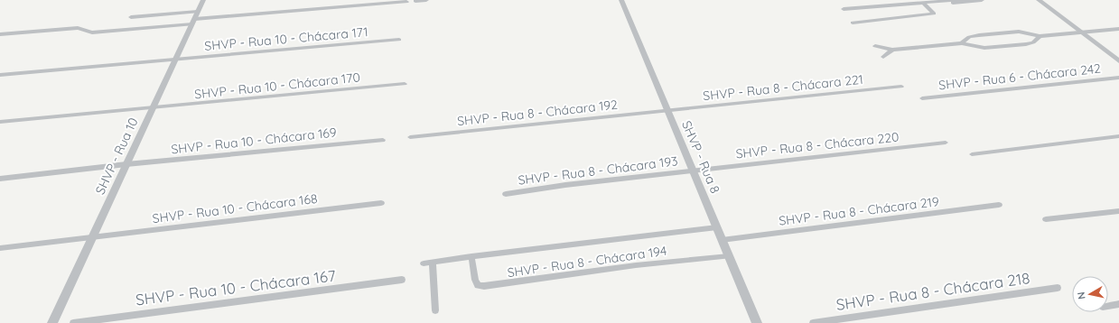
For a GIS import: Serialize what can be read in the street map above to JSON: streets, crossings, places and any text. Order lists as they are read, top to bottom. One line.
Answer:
{"streets":{"street":["SHVP - Rua 10 - Chácara 171","SHVP - Rua 6 - Chácara 242","SHVP - Rua 10 - Chácara 170","SHVP - Rua 8 - Chácara 221","SHVP - Rua 8 - Chácara 192","SHVP - Rua 10 - Chácara 169","SHVP - Rua 8 - Chácara 220","SHVP - Rua 10","SHVP - Rua 8","SHVP - Rua 8 - Chácara 193","SHVP - Rua 10 - Chácara 168","SHVP - Rua 8 - Chácara 219","SHVP - Rua 8 - Chácara 194","SHVP - Rua 10 - Chácara 167","SHVP - Rua 8 - Chácara 218"]},"crossings":[["SHVP - Rua 10 - Chácara 171","SHVP - Rua 10"],["SHVP - Rua 10 - Chácara 170","SHVP - Rua 10"],["SHVP - Rua 8 - Chácara 221","SHVP - Rua 8 - Chácara 192"],["SHVP - Rua 8 - Chácara 221","SHVP - Rua 8"],["SHVP - Rua 8 - Chácara 192","SHVP - Rua 8"],["SHVP - Rua 10 - Chácara 169","SHVP - Rua 10"],["SHVP - Rua 8 - Chácara 220","SHVP - Rua 8"],["SHVP - Rua 8 - Chácara 220","SHVP - Rua 8 - Chácara 193"],["SHVP - Rua 10","SHVP - Rua 10 - Chácara 168"],["SHVP - Rua 8","SHVP - Rua 8 - Chácara 193"],["SHVP - Rua 8","SHVP - Rua 8 - Chácara 219"],["SHVP - Rua 8","SHVP - Rua 8 - Chácara 194"]],"north":"left"}
